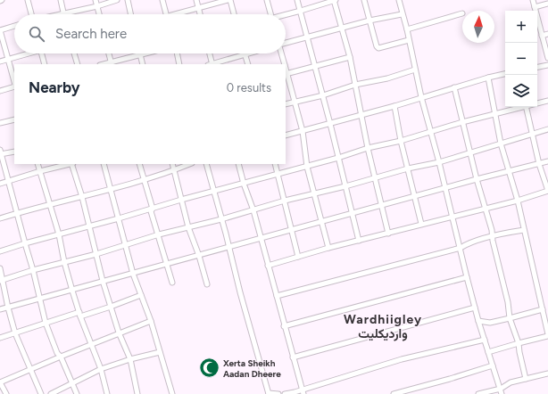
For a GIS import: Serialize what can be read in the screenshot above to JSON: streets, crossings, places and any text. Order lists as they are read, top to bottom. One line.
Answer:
{"districts":["Wardhiigley وارديكليت"],"places":{"mosque":["Xerta Sheikh Aadan Dheere"]},"north":"top","page":{"map_buttons":["+","−"],"search":"Search here","heading":["Nearby","0 results"]}}
